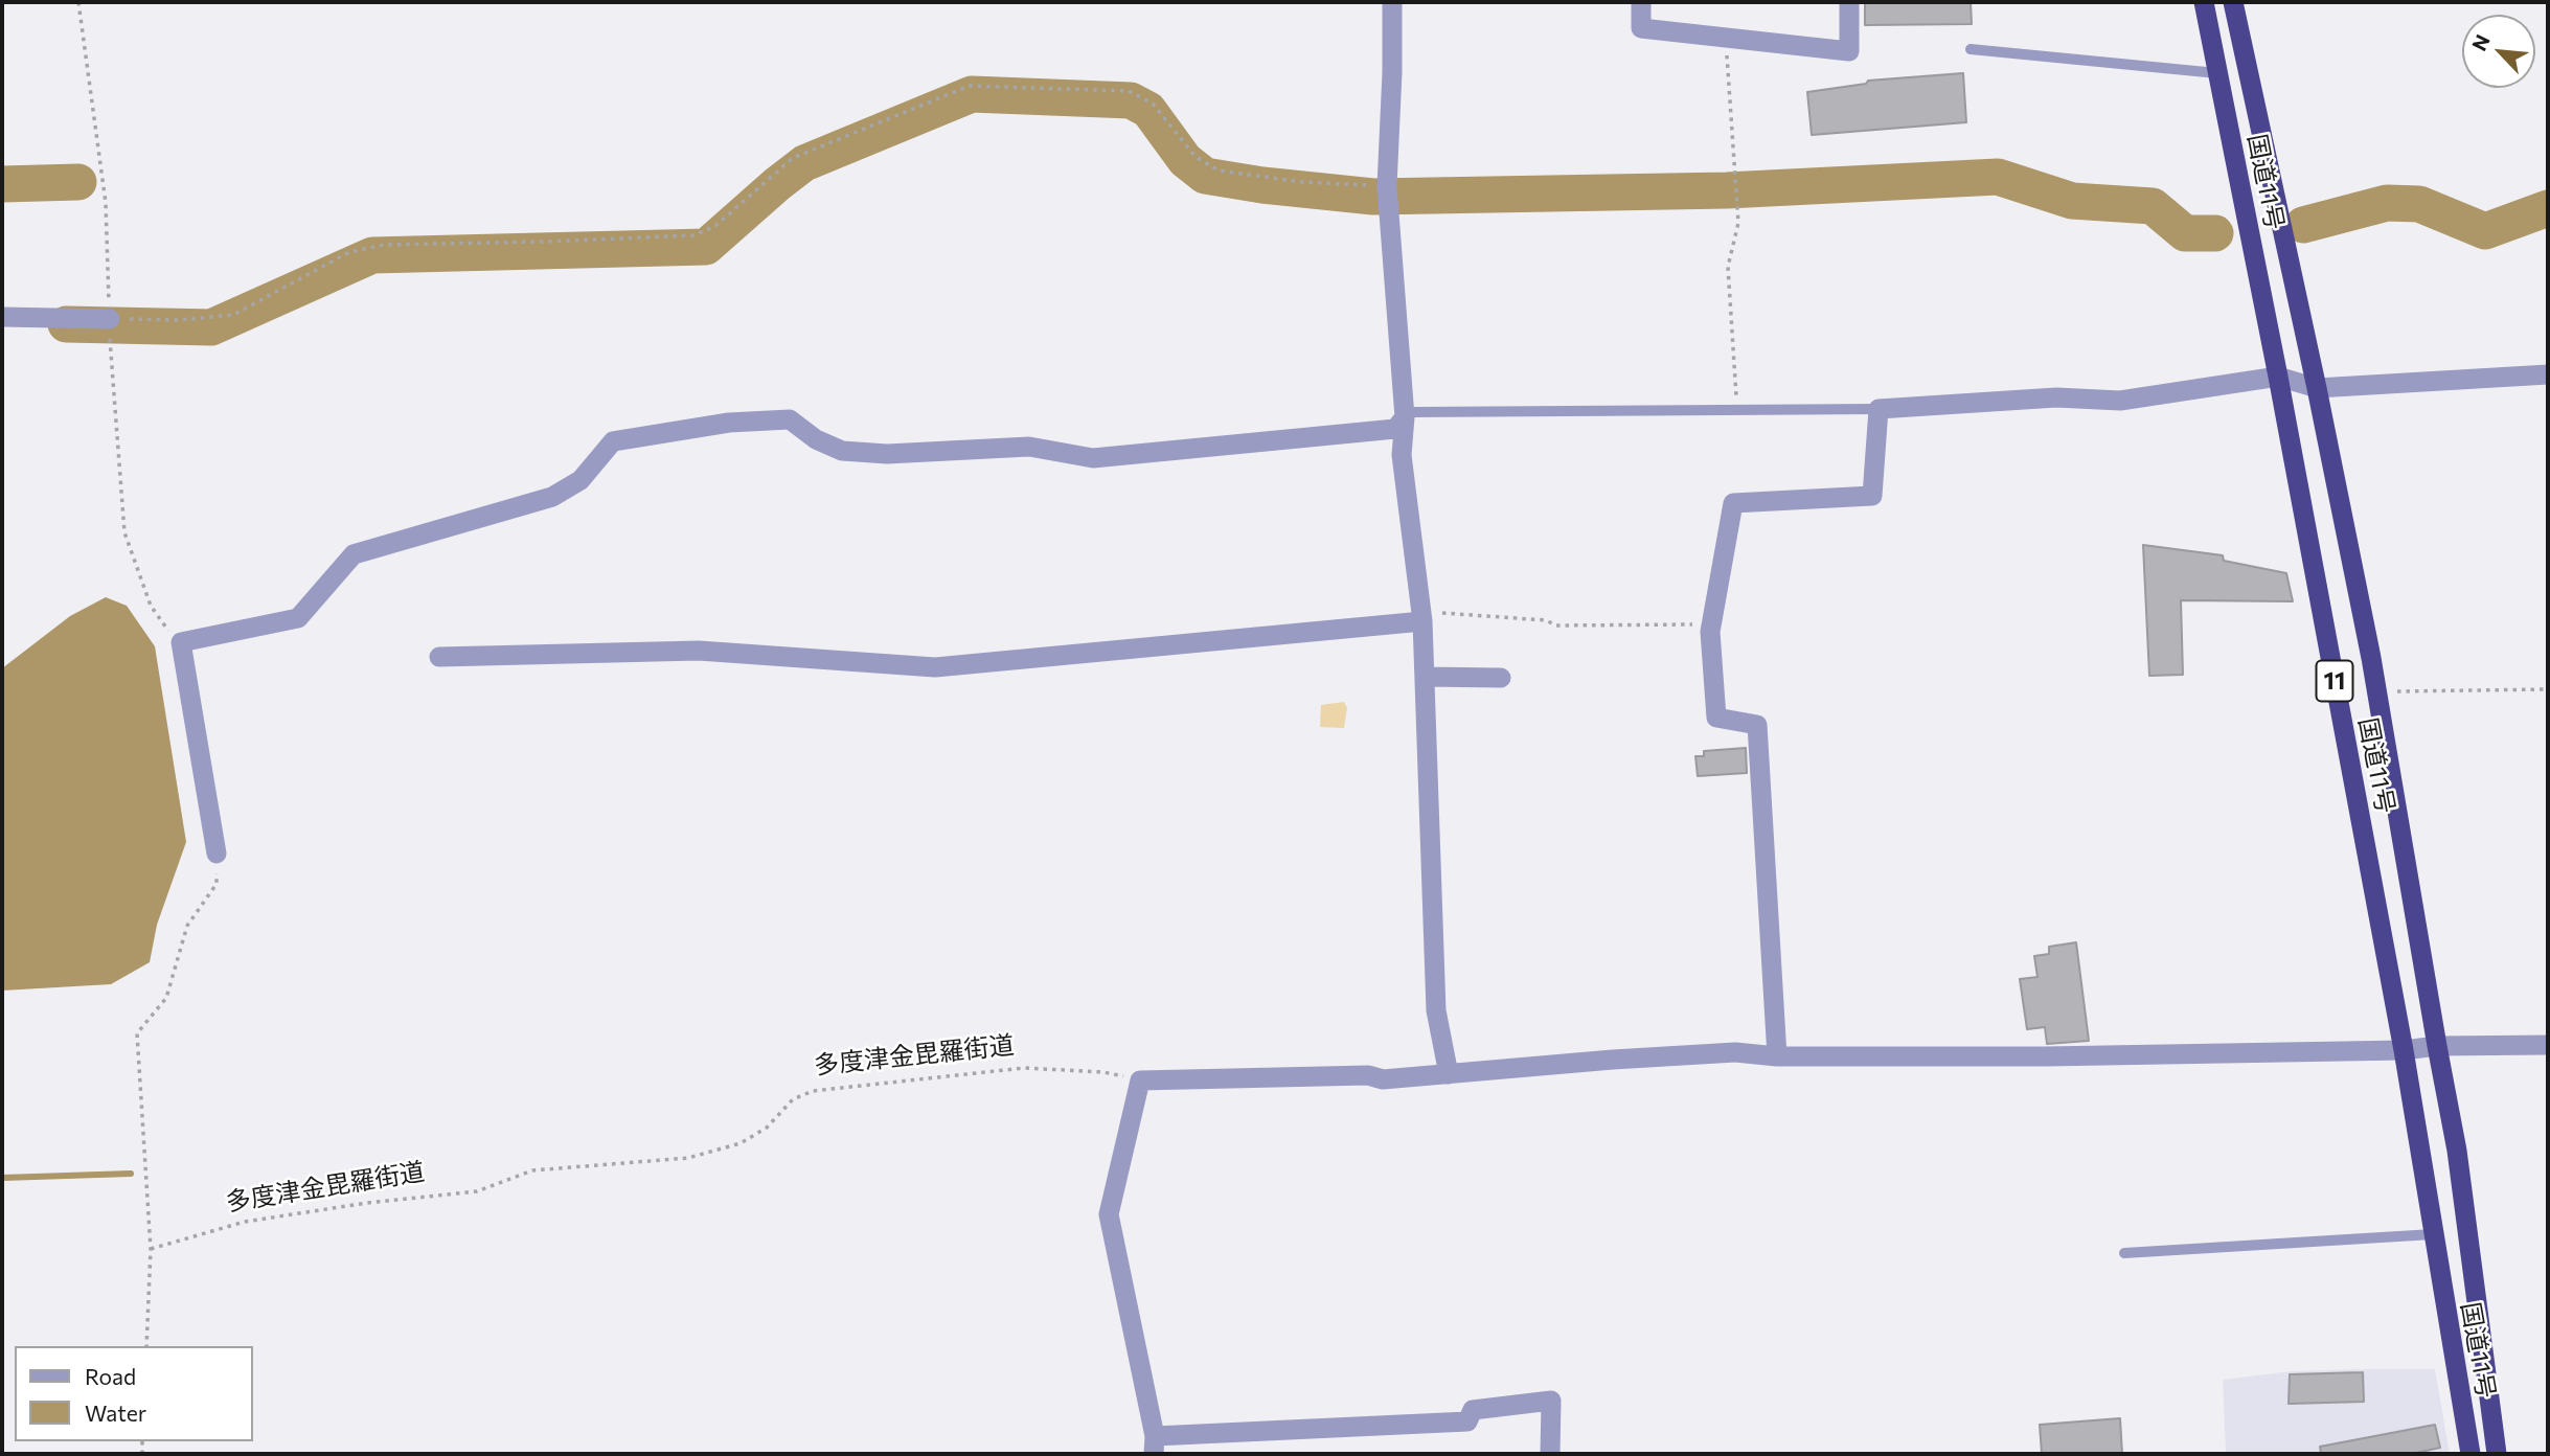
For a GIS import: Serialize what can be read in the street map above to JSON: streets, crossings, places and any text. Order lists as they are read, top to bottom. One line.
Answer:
{"streets":{"highway":["国道11号","11"],"path":["多度津金毘羅街道"]},"legend":["Road","Water"],"north":"top left"}
